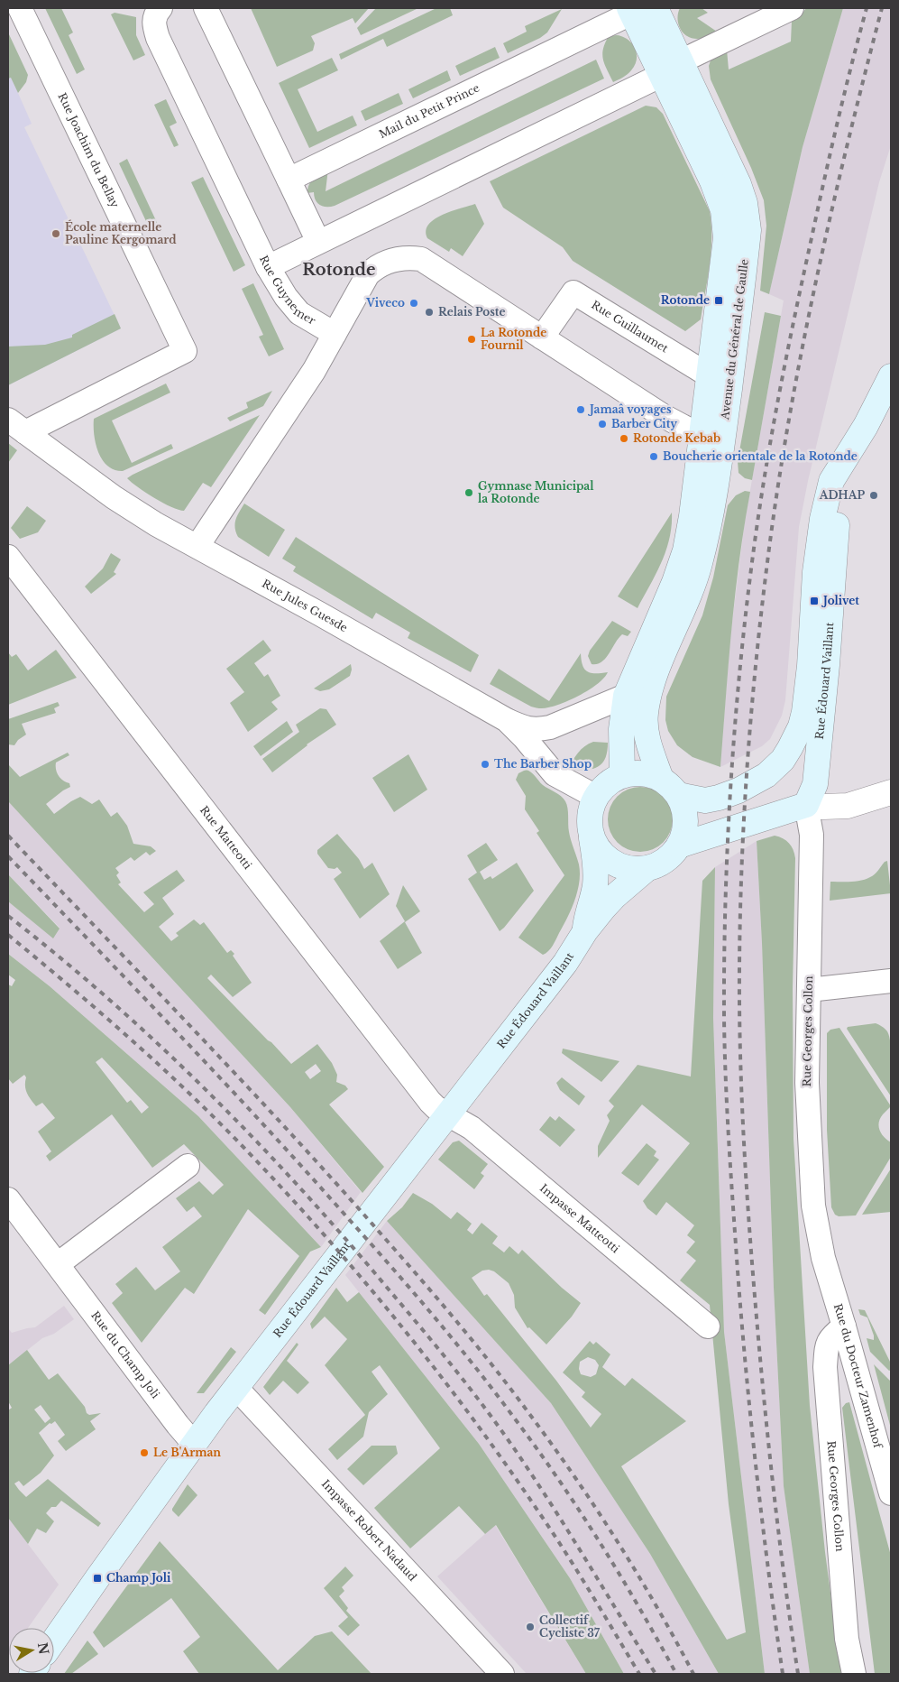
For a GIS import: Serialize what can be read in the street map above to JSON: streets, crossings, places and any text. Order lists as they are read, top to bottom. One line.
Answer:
{"streets":{"main road":["Avenue du Général de Gaulle","Rue Édouard Vaillant"],"street":["Mail du Petit Prince","Rue Joachim du Bellay","Rue Guynemer","Rue Guillaumet","Rue Jules Guesde","Rue Matteotti","Rue Georges Collon","Impasse Matteotti","Rue du Champ Joli","Rue du Docteur Zamenhof","Impasse Robert Nadaud"]},"crossings":[["Mail du Petit Prince","Avenue du Général de Gaulle"],["Rue Joachim du Bellay","Rue Jules Guesde"],["Rue Guillaumet","Avenue du Général de Gaulle"],["Avenue du Général de Gaulle","Rue Jules Guesde"],["Avenue du Général de Gaulle","Rue Édouard Vaillant"],["Rue Jules Guesde","Rue Édouard Vaillant"],["Rue Édouard Vaillant","Rue Matteotti"],["Rue Édouard Vaillant","Rue Georges Collon"],["Rue Édouard Vaillant","Impasse Matteotti"],["Rue Édouard Vaillant","Rue du Champ Joli"],["Rue Édouard Vaillant","Impasse Robert Nadaud"],["Rue Matteotti","Impasse Matteotti"],["Rue Georges Collon","Rue du Docteur Zamenhof"]],"districts":["Rotonde"],"places":{"other":["École maternelle Pauline Kergomard","Viveco","Relais Poste","La Rotonde Fournil","Jamaâ voyages","Barber City","Rotonde Kebab","Boucherie orientale de la Rotonde","Gymnase Municipal la Rotonde","ADHAP","The Barber Shop","Le B'Arman","Collectif Cycliste 37"],"transit":["Rotonde","Jolivet","Champ Joli"]},"north":"right"}
